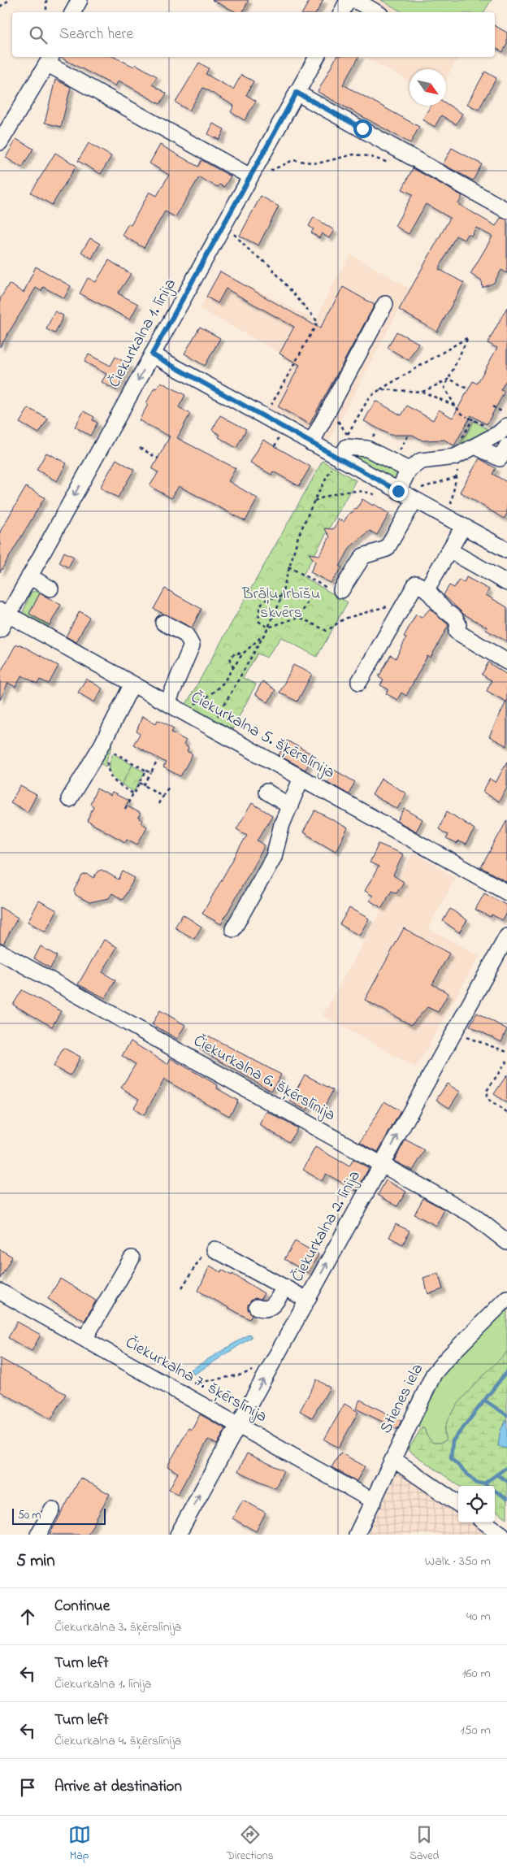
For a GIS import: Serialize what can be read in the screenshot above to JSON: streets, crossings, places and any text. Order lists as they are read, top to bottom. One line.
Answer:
{"streets":{"street":["Čiekurkalna 1. līnija","Čiekurkalna 5. šķērslīnija","Čiekurkalna 6. šķērslīnija","Čiekurkalna 2. līnija","Čiekurkalna 7. šķērslīnija","Stienes iela"]},"crossings":[["Čiekurkalna 1. līnija","Čiekurkalna 5. šķērslīnija"],["Čiekurkalna 6. šķērslīnija","Čiekurkalna 2. līnija"],["Čiekurkalna 2. līnija","Čiekurkalna 7. šķērslīnija"],["Čiekurkalna 7. šķērslīnija","Stienes iela"]],"one_way":["Čiekurkalna 1. līnija","Čiekurkalna 2. līnija"],"parks":["Brāļu Irbīšu skvērs"],"scale_bar":"50 m","north":"bottom right","page":{"search":"Search here","scale":"50 m","heading":["5 min","Walk · 350 m"],"list":[["Continue","Čiekurkalna 3. šķērslīnija","40 m"],["Turn left","Čiekurkalna 1. līnija","160 m"],["Turn left","Čiekurkalna 4. šķērslīnija","150 m"],"Arrive at destination"],"nav":["Map","Directions","Saved"]}}
